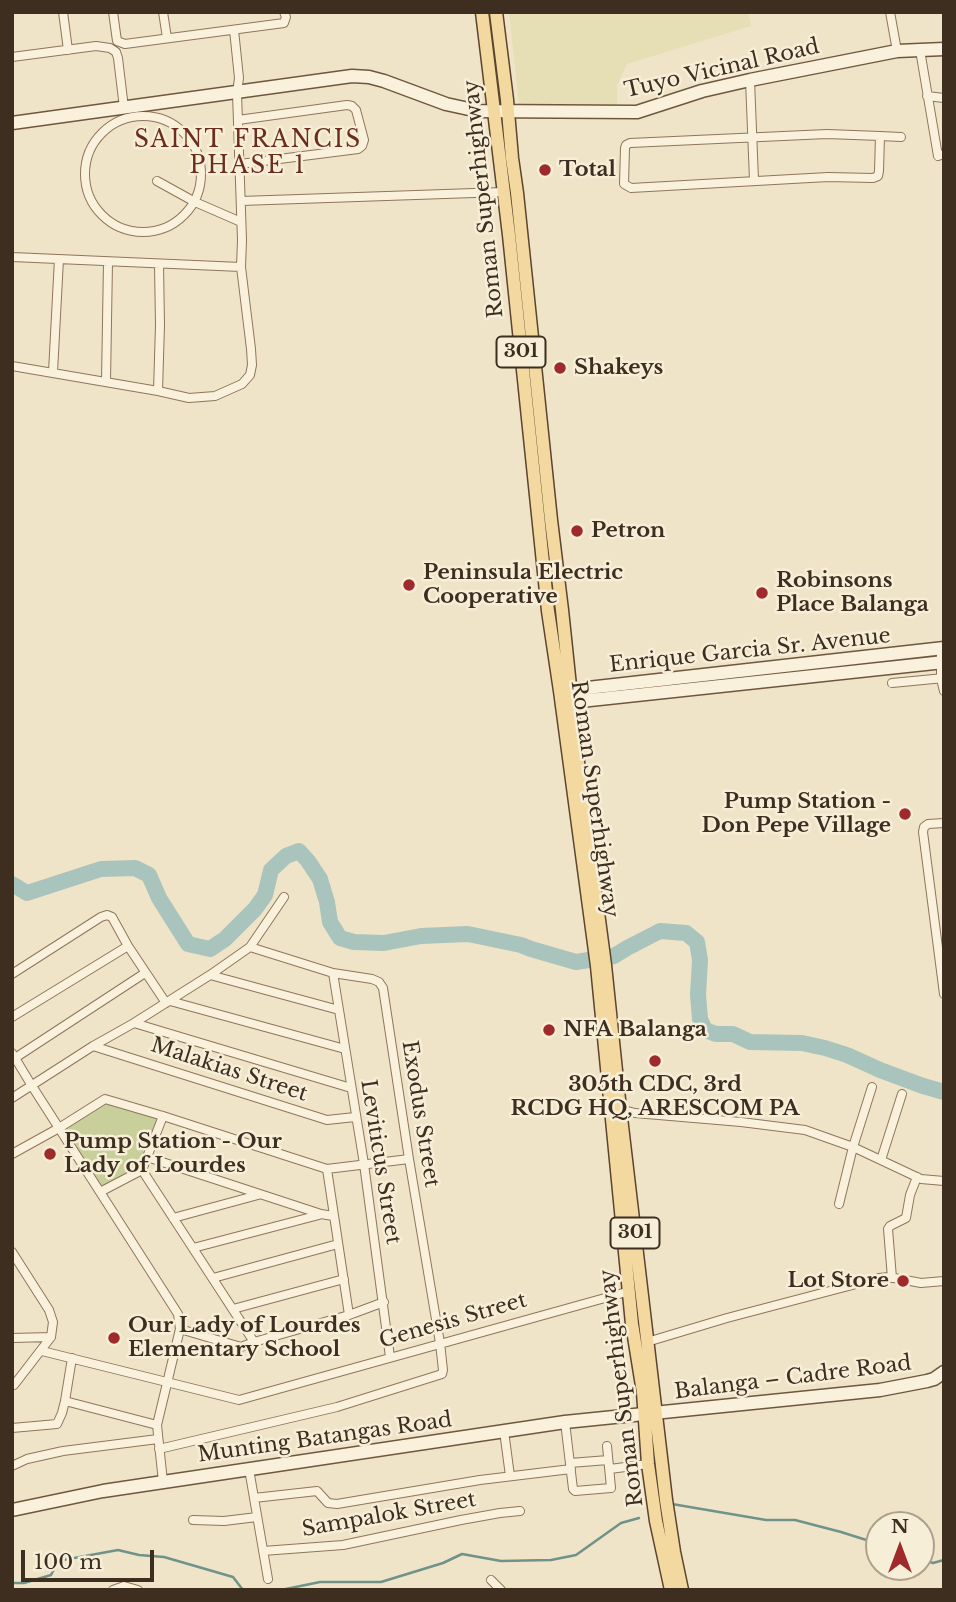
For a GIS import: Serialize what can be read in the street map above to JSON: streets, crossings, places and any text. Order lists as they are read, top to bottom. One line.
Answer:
{"streets":{"main road":["Roman Superhighway","301"],"street":["Tuyo Vicinal Road","Enrique Garcia Sr. Avenue","Malakias Street","Exodus Street","Leviticus Street","Genesis Street","Balanga – Cadre Road","Munting Batangas Road","Sampalok Street"]},"crossings":[["Tuyo Vicinal Road","Roman Superhighway"],["Roman Superhighway","Enrique Garcia Sr. Avenue"],["Roman Superhighway","Genesis Street"],["Roman Superhighway","Balanga – Cadre Road"],["Roman Superhighway","Munting Batangas Road"],["Malakias Street","Leviticus Street"],["Exodus Street","Leviticus Street"],["Exodus Street","Genesis Street"],["Leviticus Street","Genesis Street"],["Balanga – Cadre Road","Munting Batangas Road"]],"districts":["SAINT FRANCIS PHASE 1"],"places":["Total","Shakeys","Petron","Peninsula Electric Cooperative","Robinsons Place Balanga","Pump Station - Don Pepe Village","NFA Balanga","305th CDC, 3rd RCDG HQ, ARESCOM PA","Pump Station - Our Lady of Lourdes","Lot Store","Our Lady of Lourdes Elementary School"],"scale_bar":"100 m","north":"top"}
